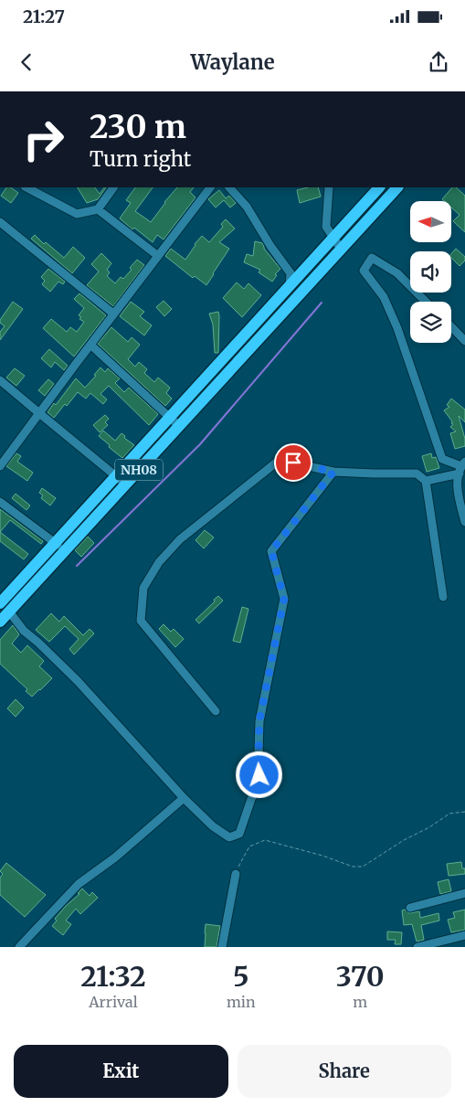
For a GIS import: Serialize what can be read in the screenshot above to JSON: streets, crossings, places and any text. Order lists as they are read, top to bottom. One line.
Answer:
{"streets":{"highway":["NH08"]},"north":"left","page":{"status":"21:27","header":"Waylane","turn":["230 m","Turn right"],"eta":["21:32","Arrival","5","min","370","m"],"buttons":["Exit","Share"]}}
